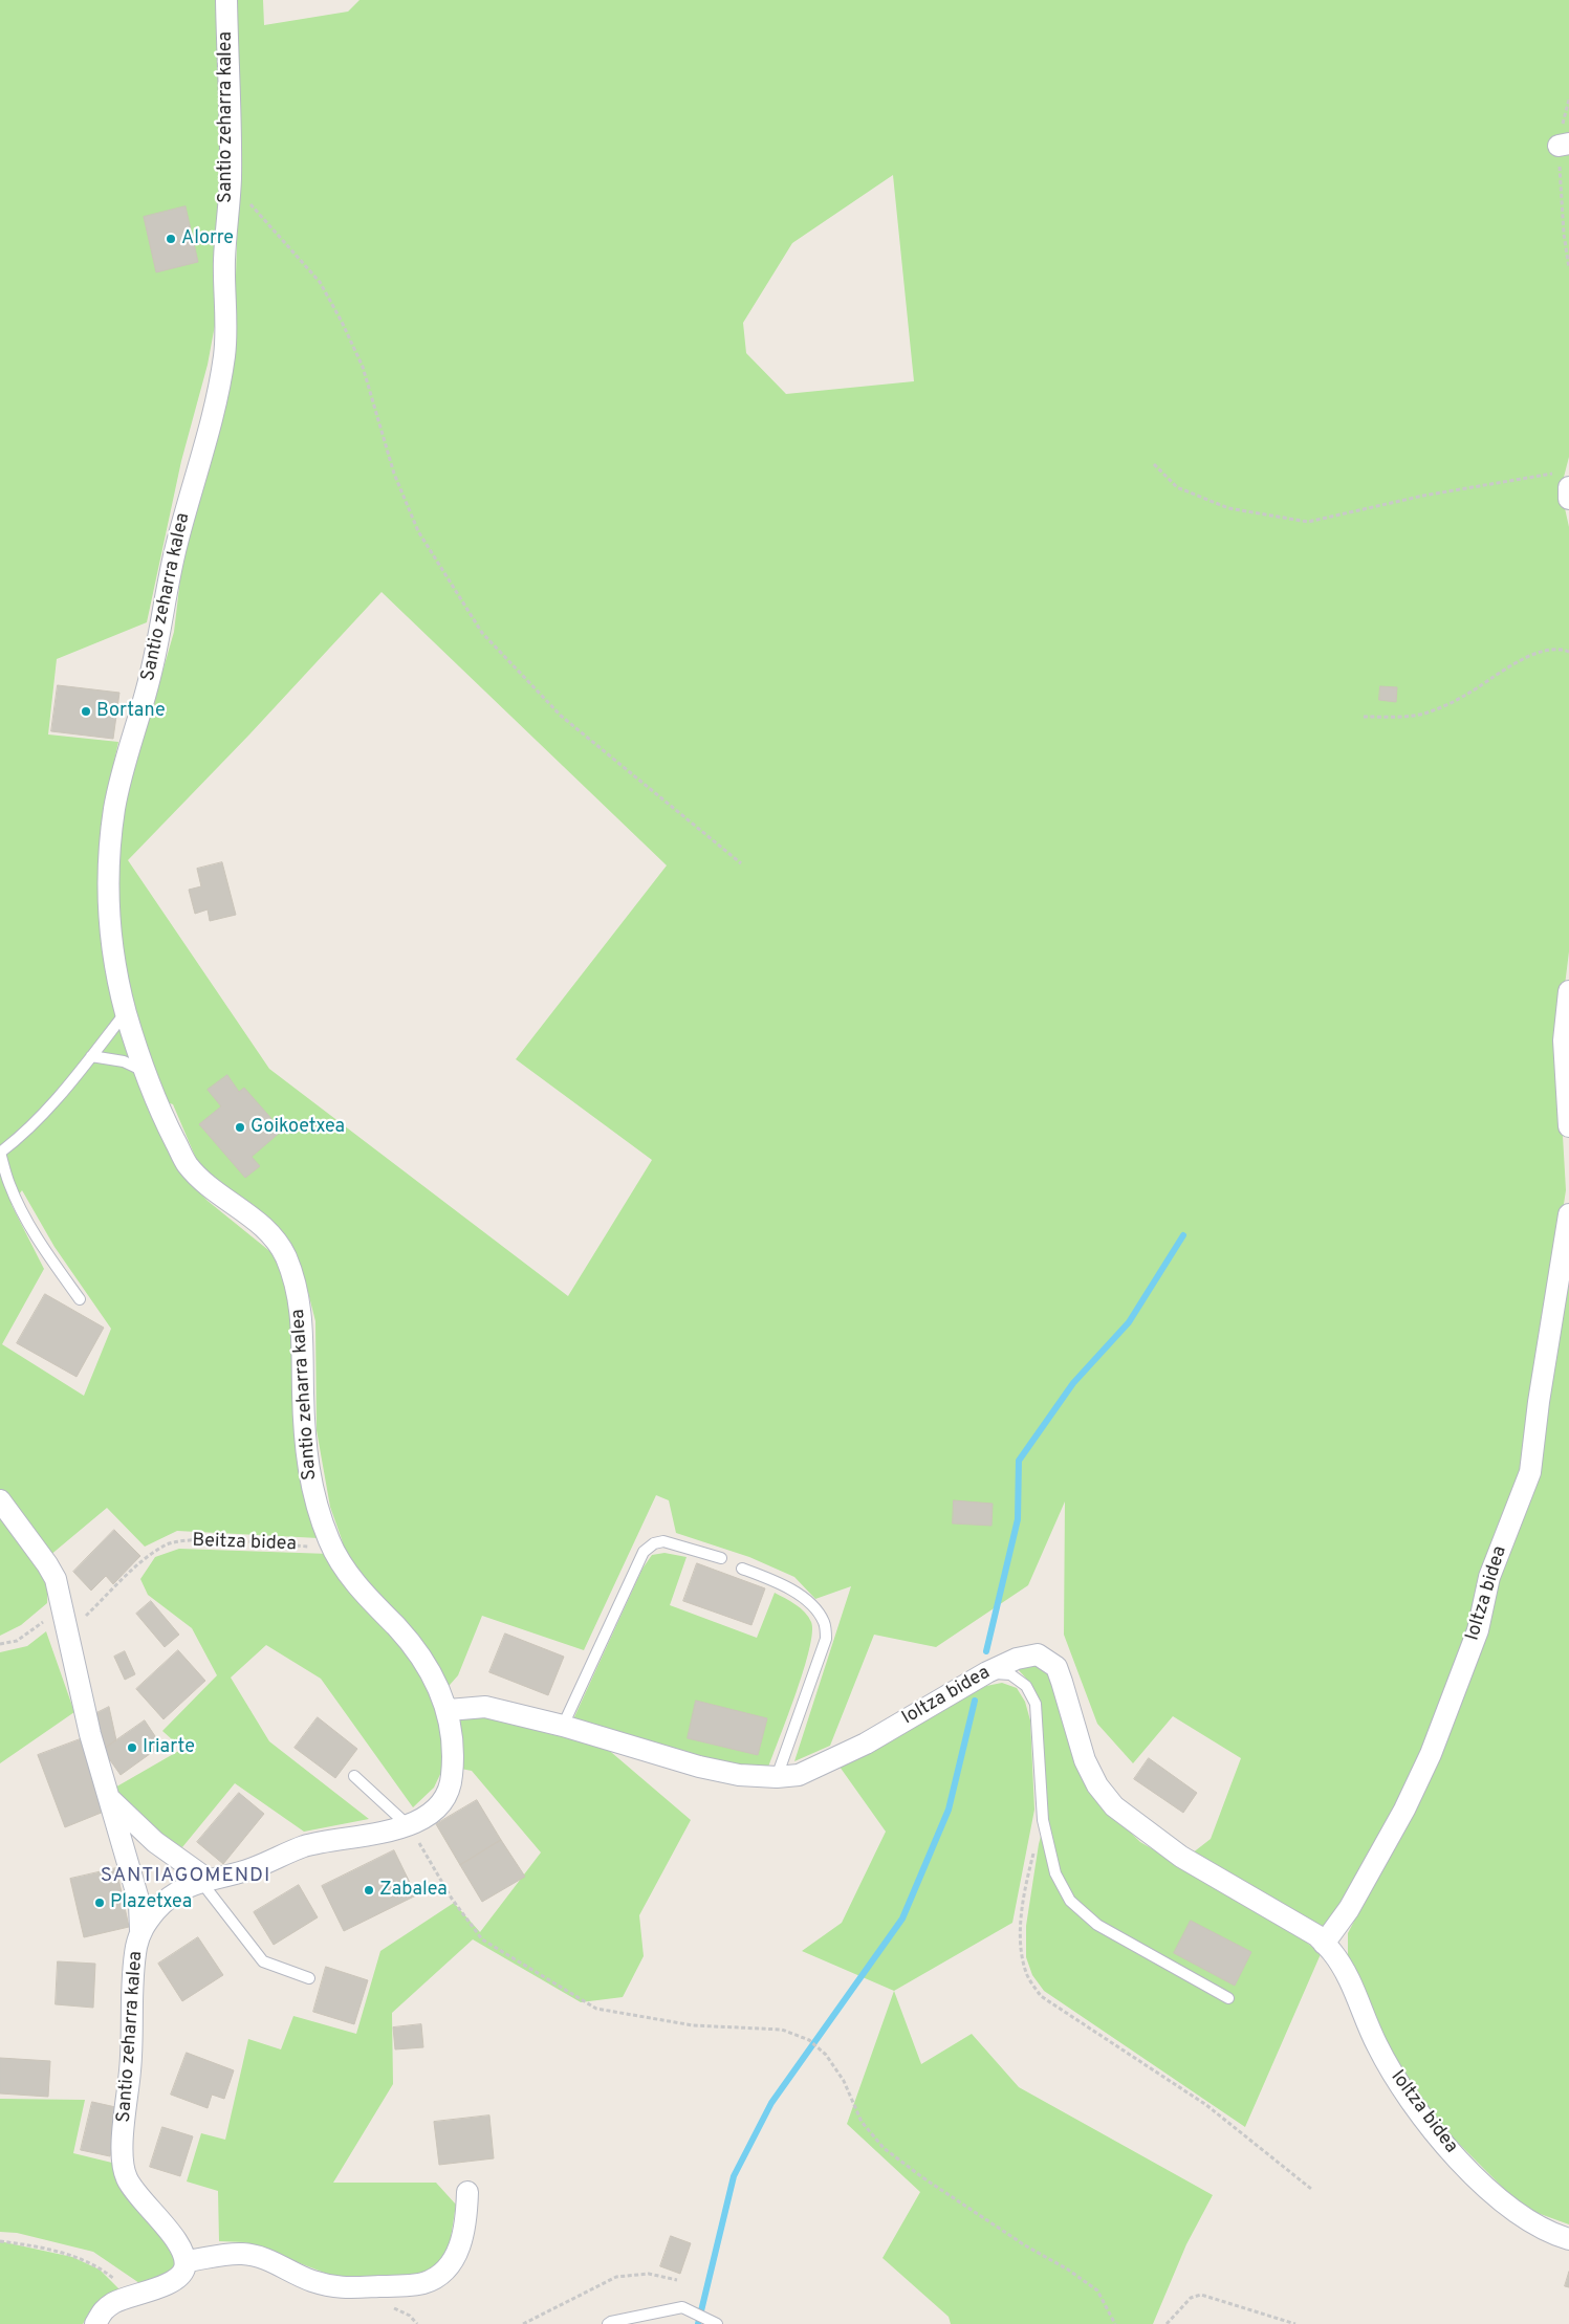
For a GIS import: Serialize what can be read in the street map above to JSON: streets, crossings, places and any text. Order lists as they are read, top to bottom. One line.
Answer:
{"streets":{"street":["Santio zeharra kalea","Ioltza bidea"],"path":["Beitza bidea"]},"crossings":[["Santio zeharra kalea","Beitza bidea"],["Santio zeharra kalea","Ioltza bidea"]],"districts":["SANTIAGOMENDI"],"places":["Alorre","Bortane","Goikoetxea","Iriarte","Zabalea","Plazetxea"]}
